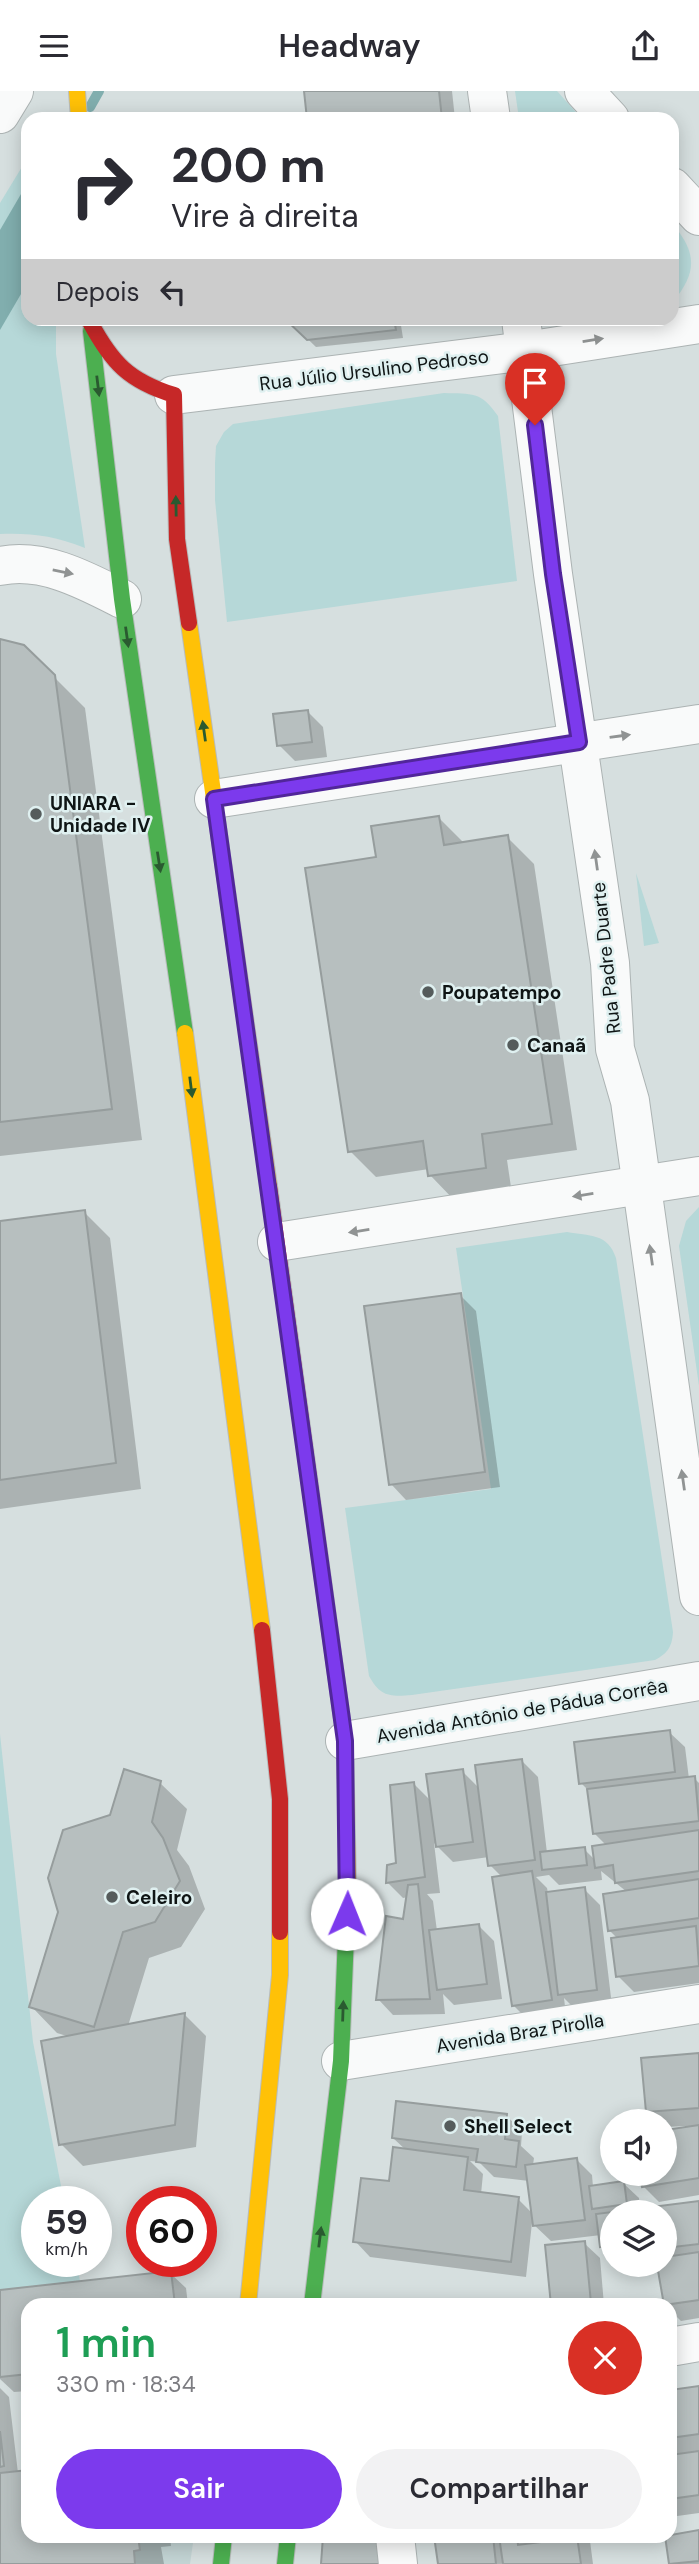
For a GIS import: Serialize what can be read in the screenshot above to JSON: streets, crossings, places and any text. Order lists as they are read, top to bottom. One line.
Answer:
{"streets":{"street":["Rua Júlio Ursulino Pedroso","Rua Padre Duarte","Avenida Antônio de Pádua Corrêa","Avenida Braz Pirolla"]},"crossings":[["Rua Júlio Ursulino Pedroso","Rua Padre Duarte"]],"one_way":["Rua Padre Duarte"],"places":["UNIARA - Unidade IV","Poupatempo","Canaã","Celeiro","Shell Select"],"page":{"header":"Headway","turn":["200 m","Vire à direita"],"then":"Depois","speed":"59 km/h","limit":"60","heading":["1 min","330 m · 18:34"],"buttons":["Sair","Compartilhar"]}}
